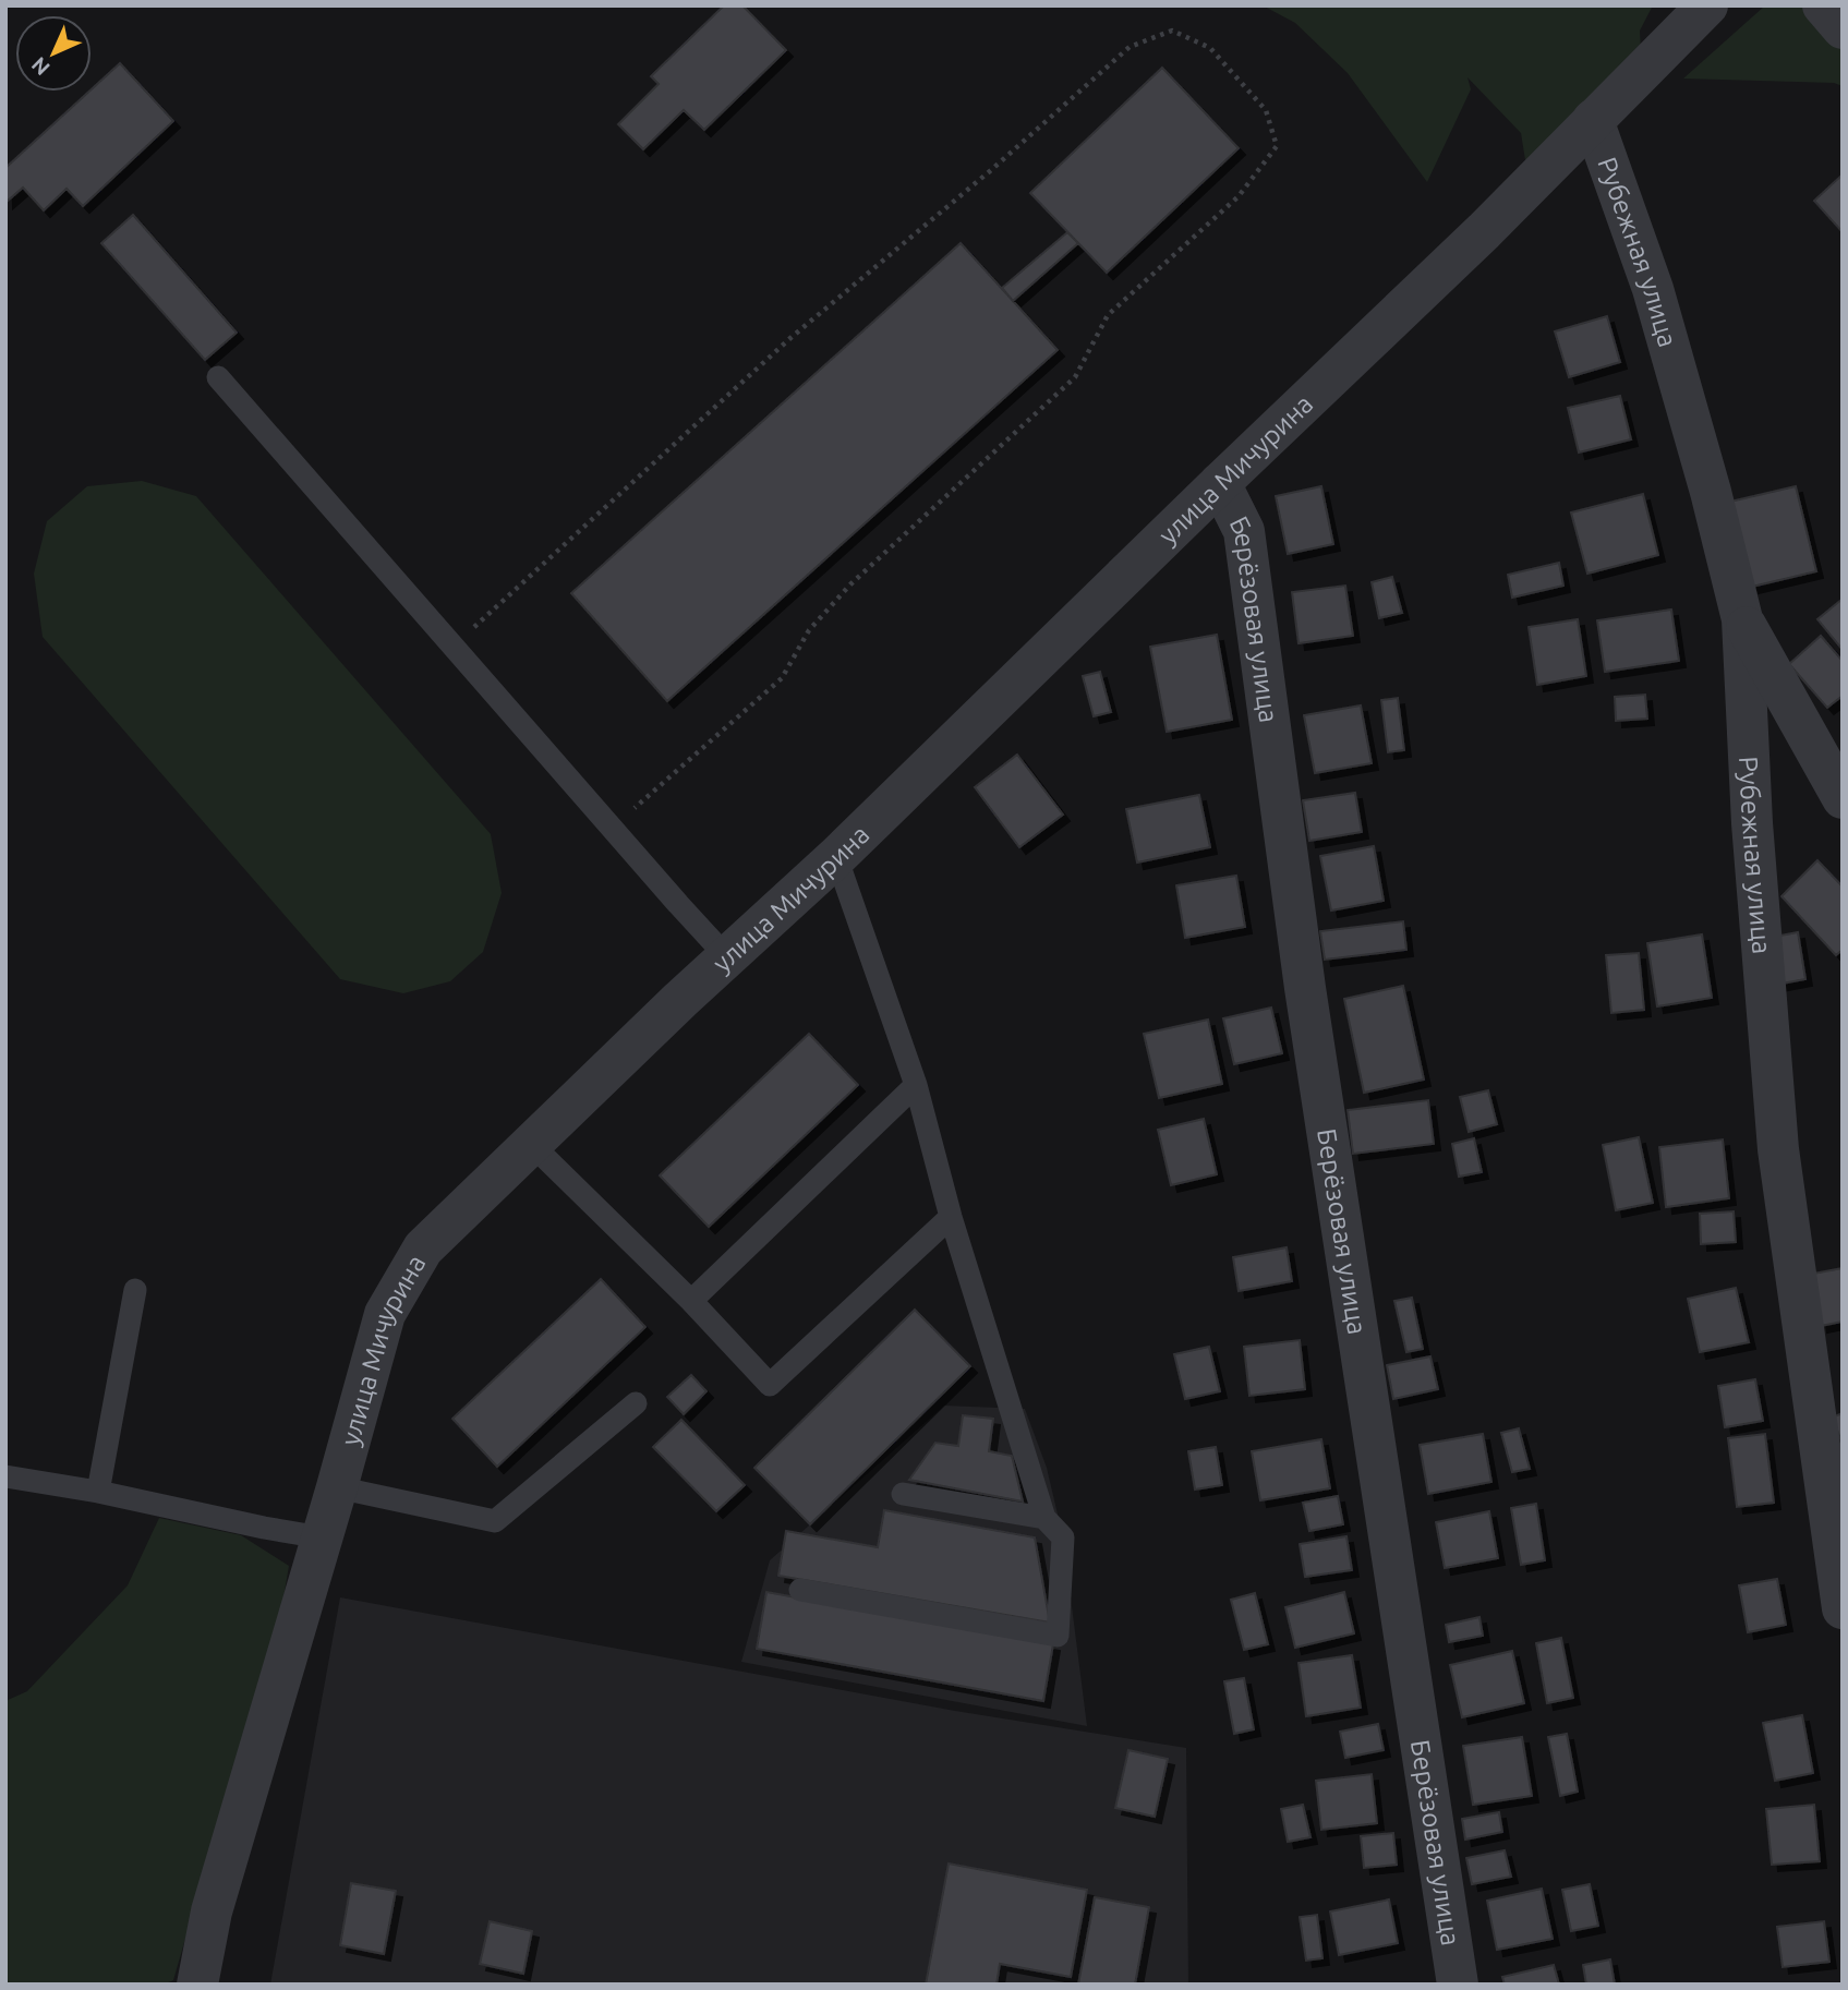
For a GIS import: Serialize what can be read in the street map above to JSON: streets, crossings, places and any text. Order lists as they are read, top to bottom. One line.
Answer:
{"streets":{"street":["Рубежная улица","улица Мичурина","Берёзовая улица"]},"crossings":[["Рубежная улица","улица Мичурина"],["улица Мичурина","Берёзовая улица"]],"north":"bottom left"}
